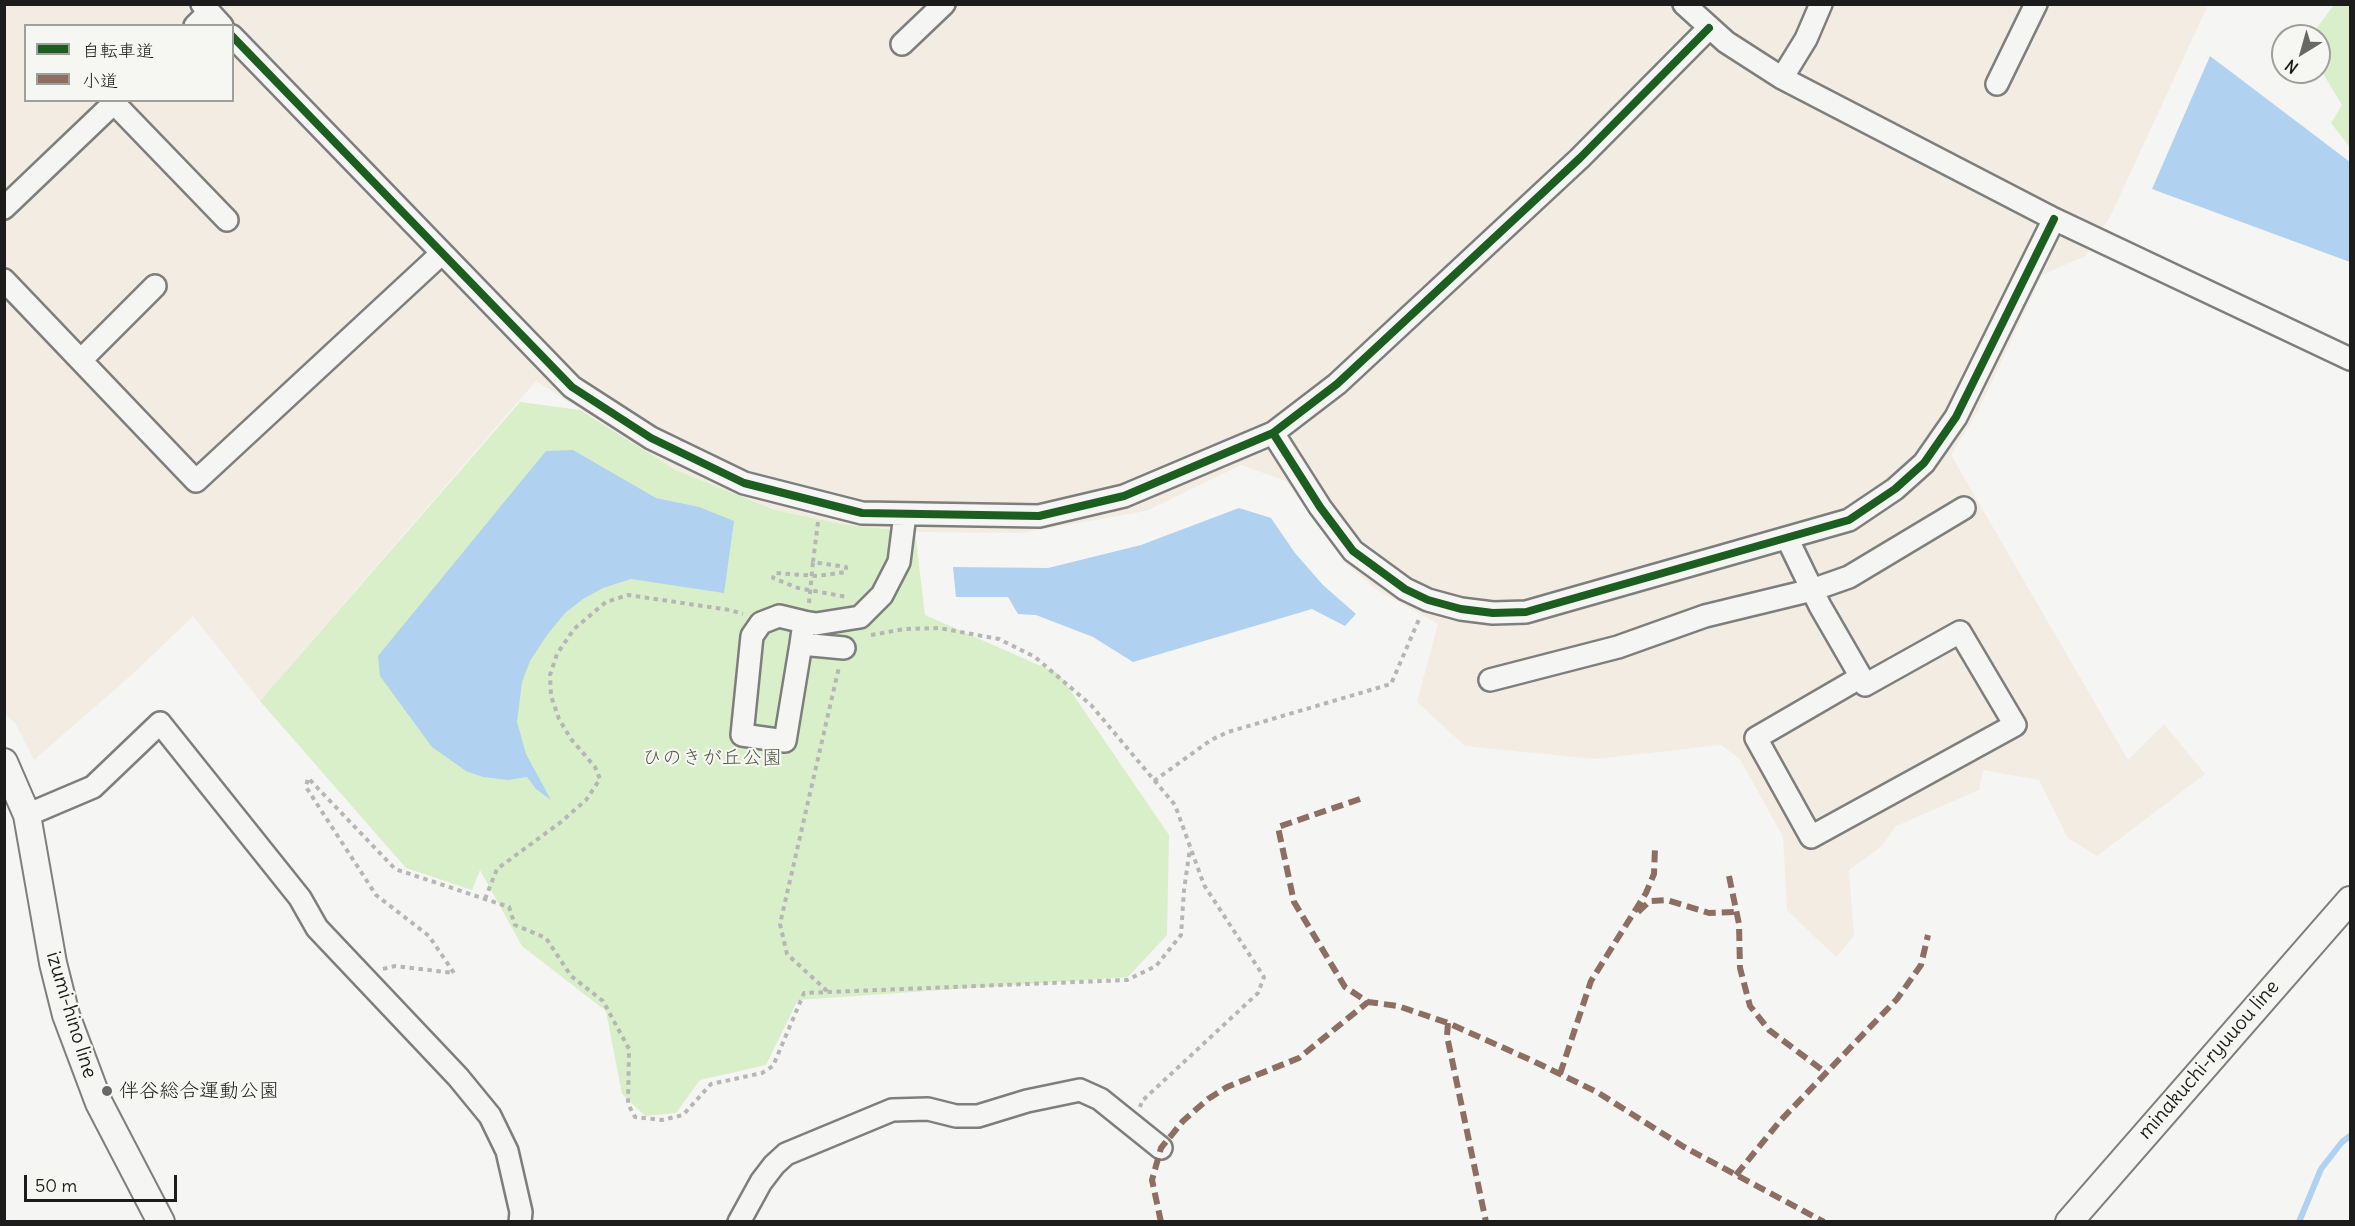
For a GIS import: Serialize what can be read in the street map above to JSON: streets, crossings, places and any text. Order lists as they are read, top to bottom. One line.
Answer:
{"streets":{"main road":["izumi-hino line","minakuchi-ryuuou line"]},"parks":["ひのきが丘公園"],"places":["伴谷総合運動公園"],"legend":["自転車道","小道"],"scale_bar":"50 m","north":"bottom left"}
